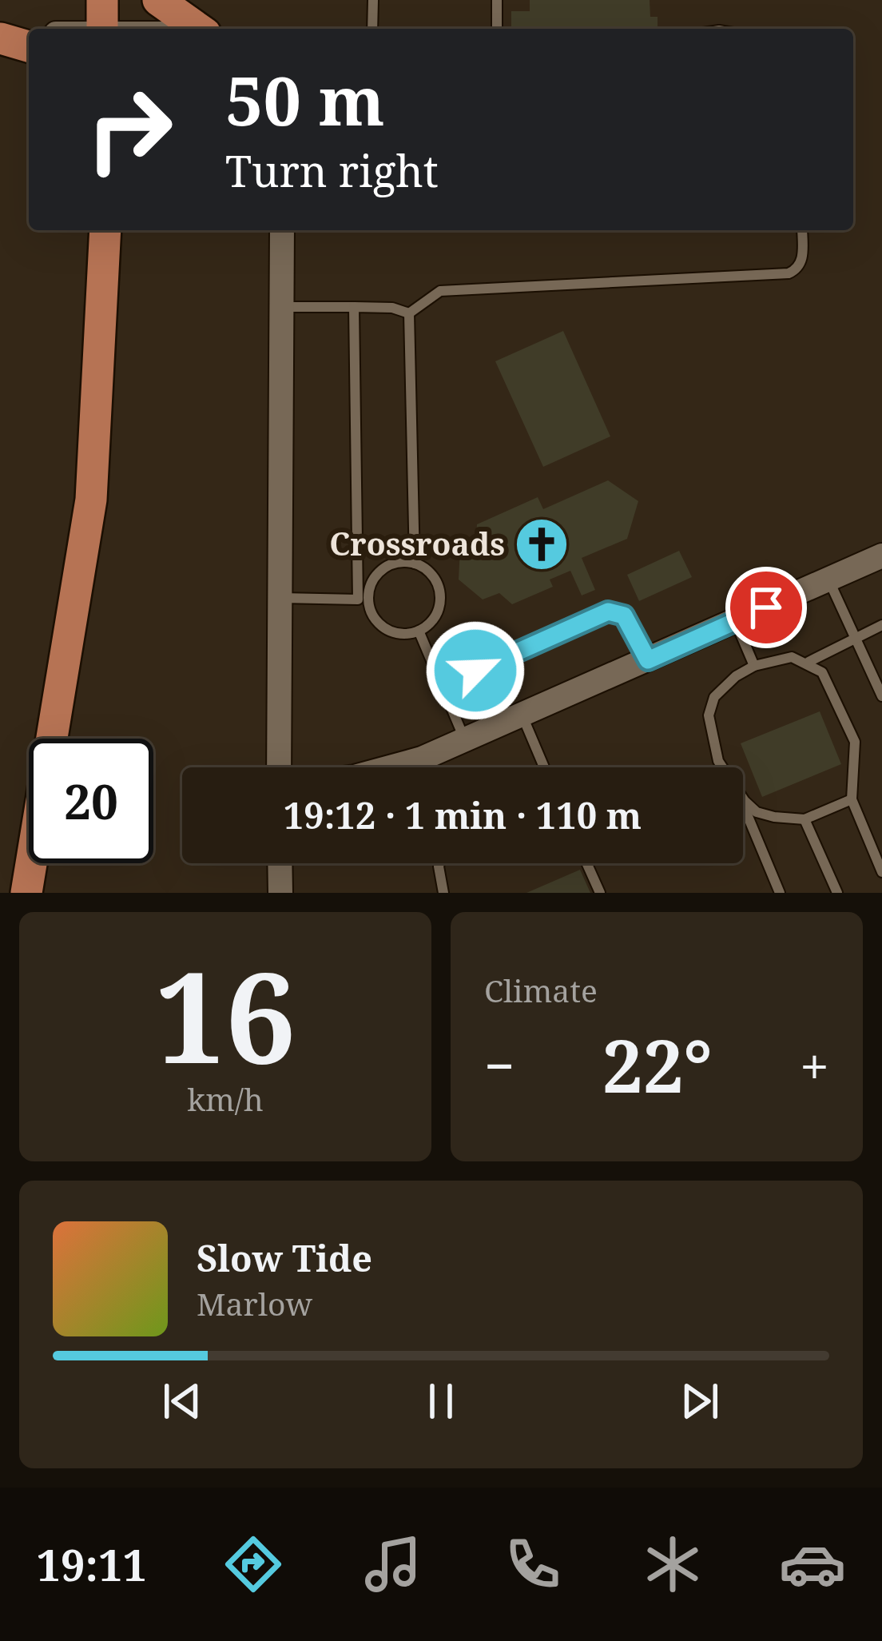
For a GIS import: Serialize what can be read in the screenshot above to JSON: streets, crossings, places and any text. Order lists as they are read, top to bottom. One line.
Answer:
{"places":{"church":["Crossroads"]},"page":{"turn":["50 m","Turn right"],"limit":"20","trip":"19:12 · 1 min · 110 m","tile":[["16","km/h"],"Climate"],"heat":["−","22°","+"],"song":["Slow Tide","Marlow"],"tabs":"19:11"}}
